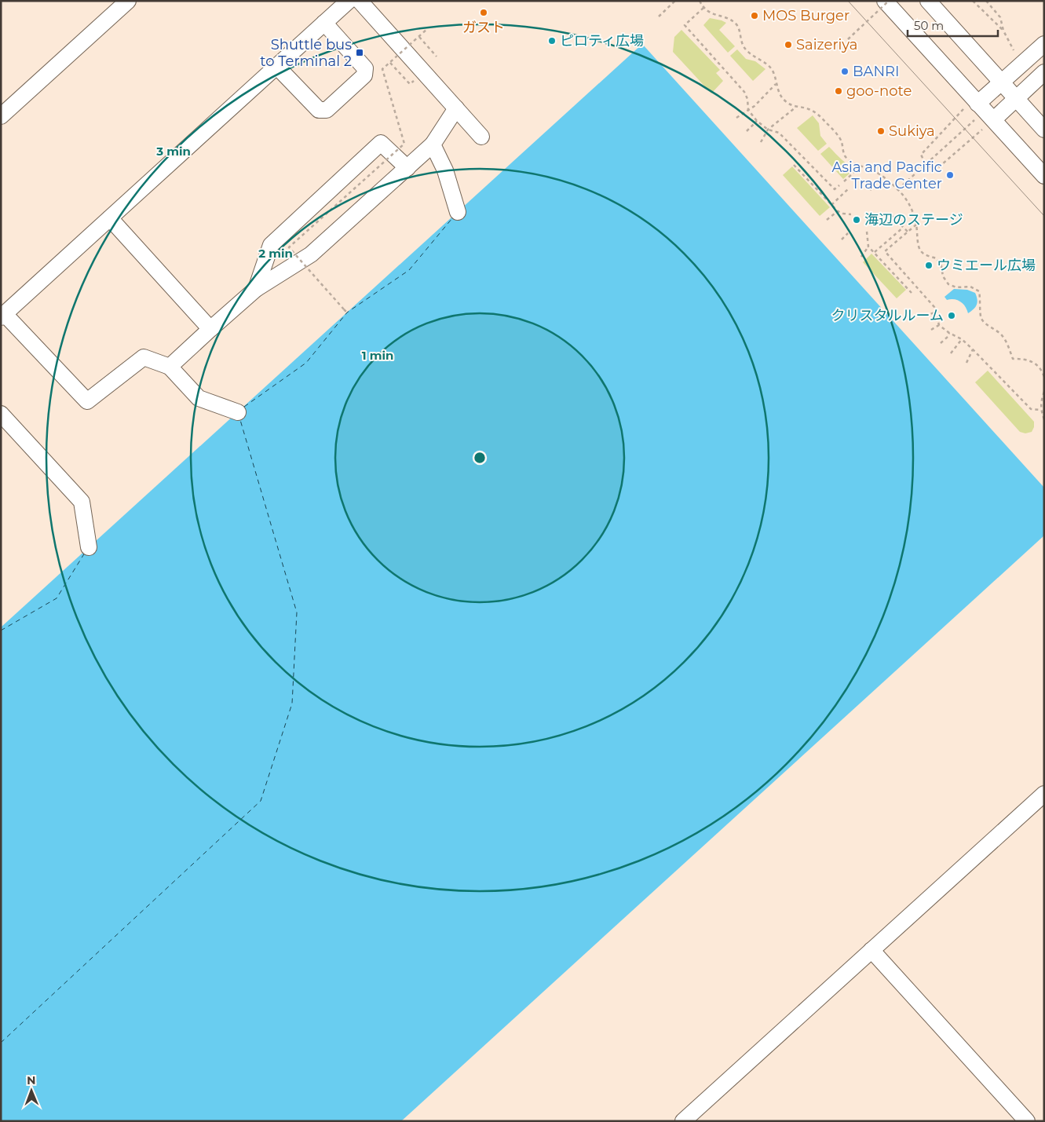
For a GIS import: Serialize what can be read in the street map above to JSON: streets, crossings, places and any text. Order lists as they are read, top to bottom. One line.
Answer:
{"places":{"other":["ガスト","MOS Burger","ピロティ広場","Saizeriya","BANRI","goo-note","Sukiya","Asia and Pacific Trade Center","海辺のステージ","ウミエール広場","クリスタルルーム"],"transit":["Shuttle bus to Terminal 2"]},"scale_bar":"50 m","north":"top","rings":["3 min","2 min","1 min"]}
